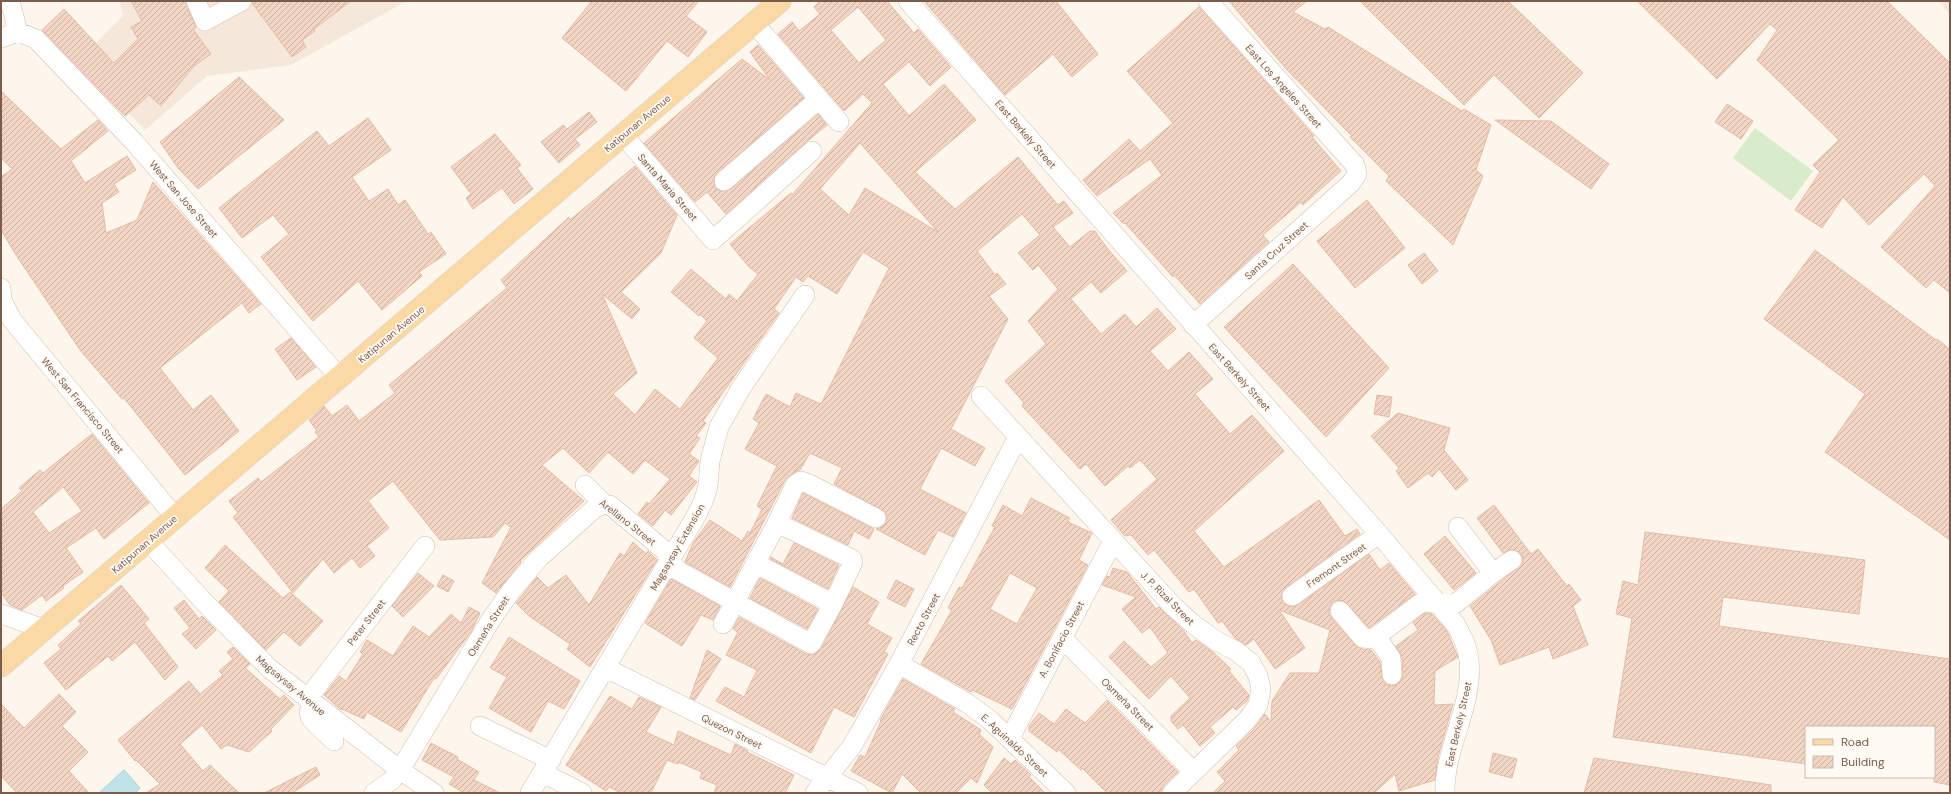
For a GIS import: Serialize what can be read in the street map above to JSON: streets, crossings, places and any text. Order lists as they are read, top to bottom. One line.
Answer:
{"streets":{"main road":["Katipunan Avenue"],"street":["East Los Angeles Street","East Berkely Street","Santa Maria Street","West San Jose Street","Santa Cruz Street","West San Francisco Street","Arellano Street","Magsaysay Extension","Fremont Street","J. P. Rizal Street","Recto Street","Peter Street","Osmeña Street","A. Bonifacio Street","Magsaysay Avenue","Quezon Street","E. Aguinaldo Street"]},"crossings":[["East Los Angeles Street","Santa Cruz Street"],["Katipunan Avenue","Santa Maria Street"],["Katipunan Avenue","West San Jose Street"],["Katipunan Avenue","West San Francisco Street"],["Katipunan Avenue","Magsaysay Avenue"],["East Berkely Street","Santa Cruz Street"],["East Berkely Street","Fremont Street"],["Arellano Street","Magsaysay Extension"],["Arellano Street","Osmeña Street"],["Magsaysay Extension","Quezon Street"],["J. P. Rizal Street","Recto Street"],["J. P. Rizal Street","Osmeña Street"],["J. P. Rizal Street","A. Bonifacio Street"],["Recto Street","Quezon Street"],["Recto Street","E. Aguinaldo Street"],["Peter Street","Magsaysay Avenue"],["Osmeña Street","A. Bonifacio Street"],["Osmeña Street","Magsaysay Avenue"],["A. Bonifacio Street","E. Aguinaldo Street"]],"legend":["Road","Building"]}
